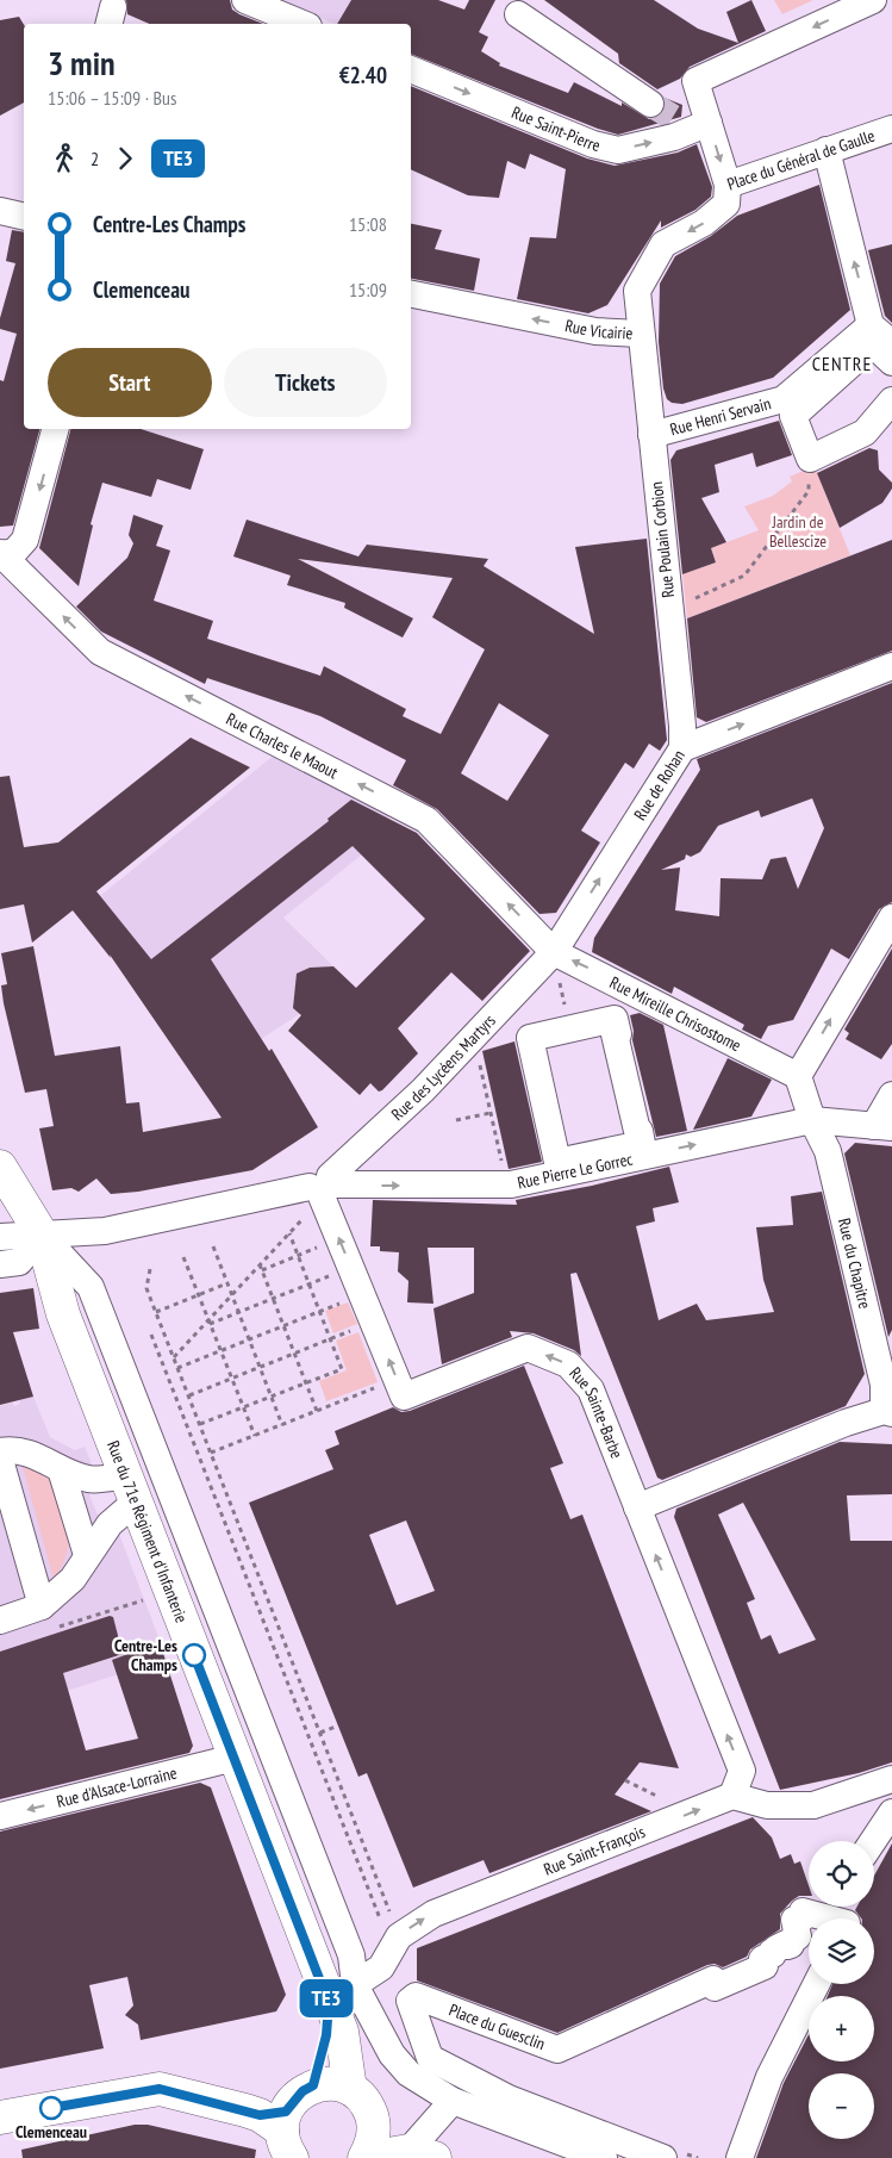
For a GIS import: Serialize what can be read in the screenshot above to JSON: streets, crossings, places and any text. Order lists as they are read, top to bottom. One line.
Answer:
{"streets":{"main road":["Rue du 71e Régiment d'Infanterie"],"street":["Rue Saint-Pierre","Place du Général de Gaulle","Rue Vicairie","Rue Henri Servain","Rue Poulain Corbion","Rue Charles le Maout","Rue de Rohan","Rue Mireille Chrisostome","Rue des Lycéens Martyrs","Rue Pierre Le Gorrec","Rue du Chapitre","Rue Sainte-Barbe","Rue d'Alsace-Lorraine","Rue Saint-François","Place du Guesclin"]},"crossings":[["Rue Saint-Pierre","Place du Général de Gaulle"],["Place du Général de Gaulle","Rue Vicairie"],["Rue Vicairie","Rue Poulain Corbion"],["Rue Henri Servain","Rue Poulain Corbion"],["Rue Poulain Corbion","Rue de Rohan"],["Rue Charles le Maout","Rue de Rohan"],["Rue Charles le Maout","Rue Mireille Chrisostome"],["Rue Charles le Maout","Rue des Lycéens Martyrs"],["Rue de Rohan","Rue Mireille Chrisostome"],["Rue de Rohan","Rue des Lycéens Martyrs"],["Rue Mireille Chrisostome","Rue des Lycéens Martyrs"],["Rue Mireille Chrisostome","Rue du Chapitre"],["Rue des Lycéens Martyrs","Rue Pierre Le Gorrec"],["Rue des Lycéens Martyrs","Rue Sainte-Barbe"],["Rue Pierre Le Gorrec","Rue du Chapitre"],["Rue Pierre Le Gorrec","Rue Sainte-Barbe"],["Rue Sainte-Barbe","Rue Saint-François"],["Rue du 71e Régiment d'Infanterie","Rue d'Alsace-Lorraine"],["Rue du 71e Régiment d'Infanterie","Rue Saint-François"]],"one_way":["Rue Charles le Maout","Rue de Rohan","Rue Mireille Chrisostome","Rue Pierre Le Gorrec","Rue Sainte-Barbe","Rue d'Alsace-Lorraine","Rue Saint-François"],"districts":["CENTRE"],"parks":["Jardin de Bellescize"],"places":["Centre-Les Champs","Clemenceau"],"lines":["bus line TE3"],"page":{"on_map":"TE3","heading":["3 min","15:06 – 15:09 · Bus","€2.40"],"legs":["2","TE3"],"list":[{"name":"Centre-Les Champs","value":"15:08"},{"name":"Clemenceau","value":"15:09"}],"buttons":["Start","Tickets"],"map_buttons":["+","−"]}}
